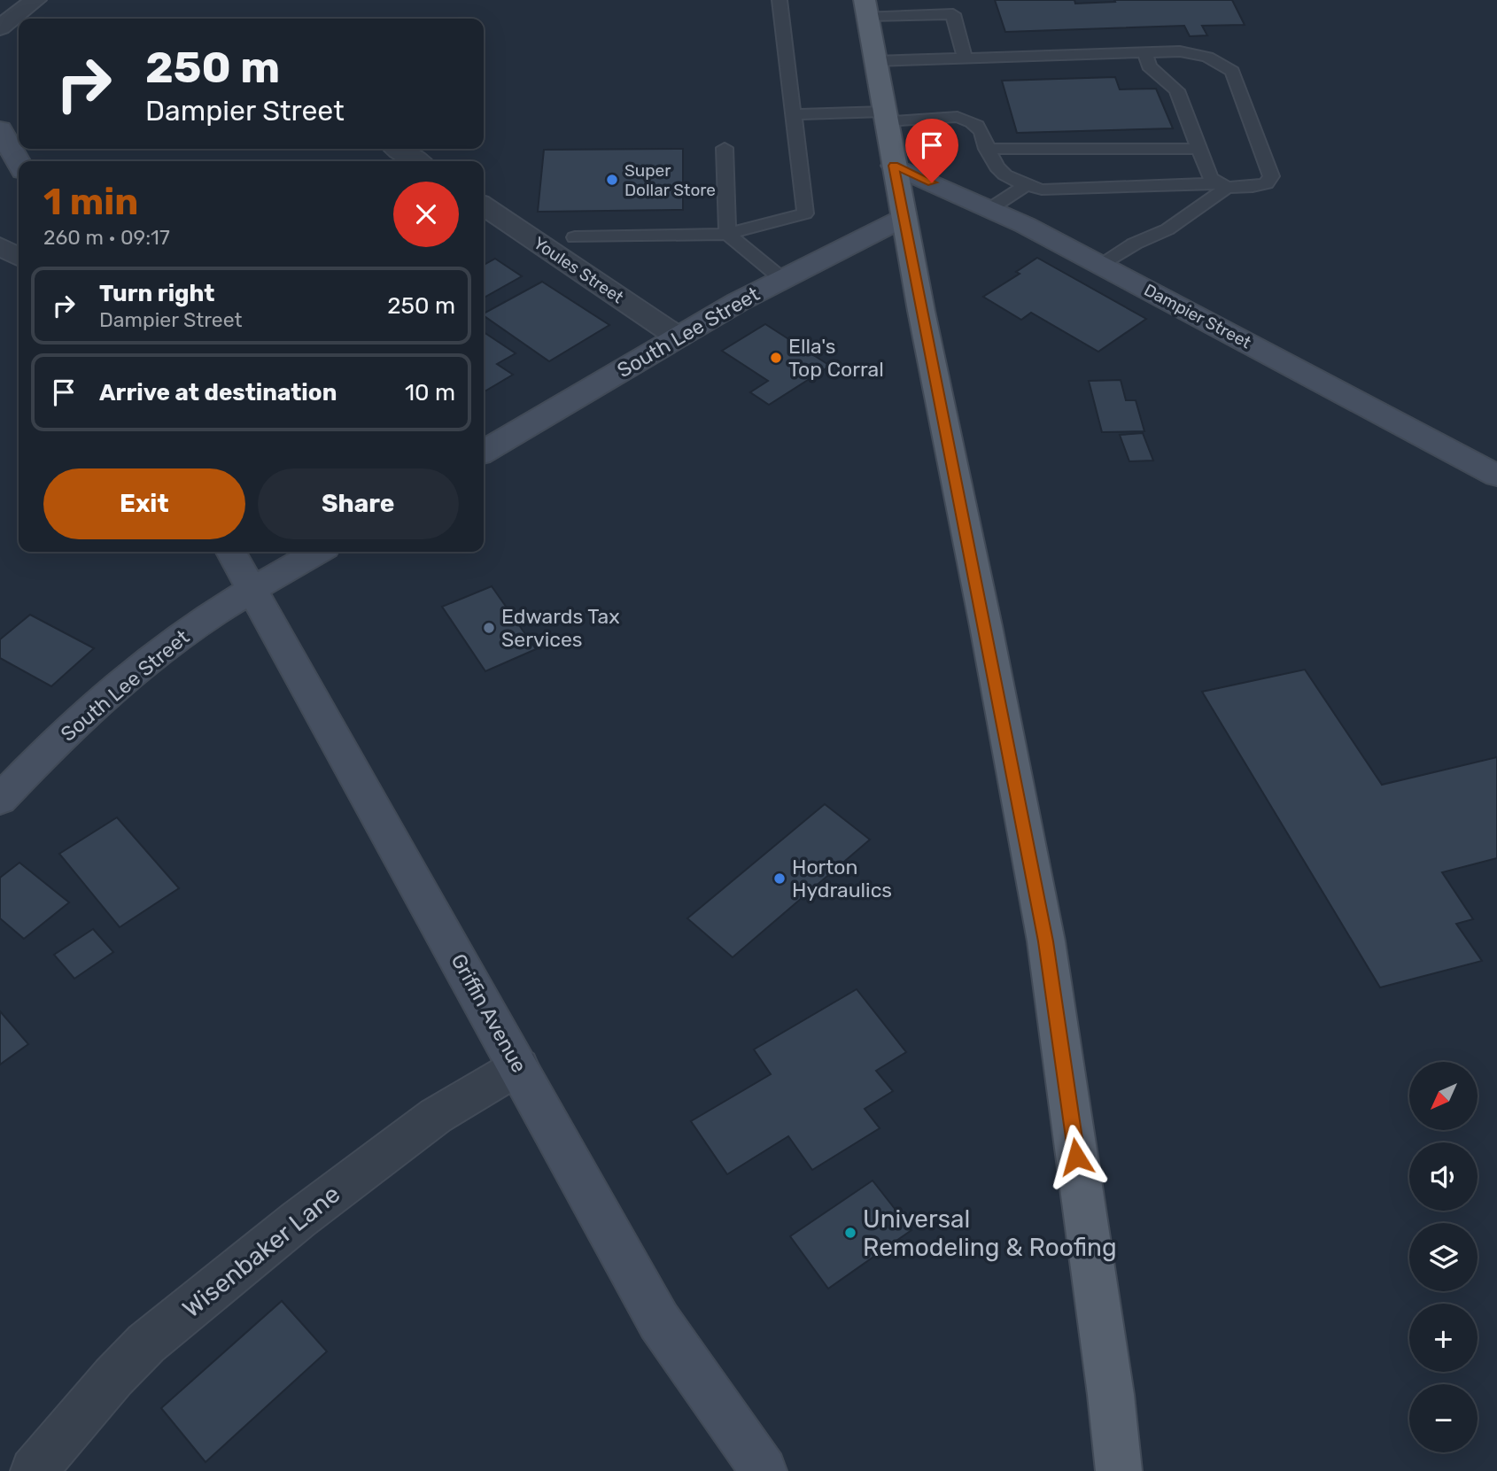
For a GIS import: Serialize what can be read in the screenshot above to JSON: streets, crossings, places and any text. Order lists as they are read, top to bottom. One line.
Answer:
{"streets":{"main road":["Dampier Street","South Lee Street","Griffin Avenue"],"street":["Youles Street","Wisenbaker Lane"]},"crossings":[["Youles Street","South Lee Street"],["South Lee Street","Griffin Avenue"],["Griffin Avenue","Wisenbaker Lane"]],"places":["Super Dollar Store","Ella's Top Corral","Edwards Tax Services","Horton Hydraulics","Universal Remodeling & Roofing"],"north":"bottom left","page":{"turn":["250 m","Dampier Street"],"heading":["1 min","260 m · 09:17"],"list":[{"name":"Turn right","note":"Dampier Street","value":"250 m"},{"name":"Arrive at destination","value":"10 m"}],"buttons":["Exit","Share"],"map_buttons":["+","−"]}}
